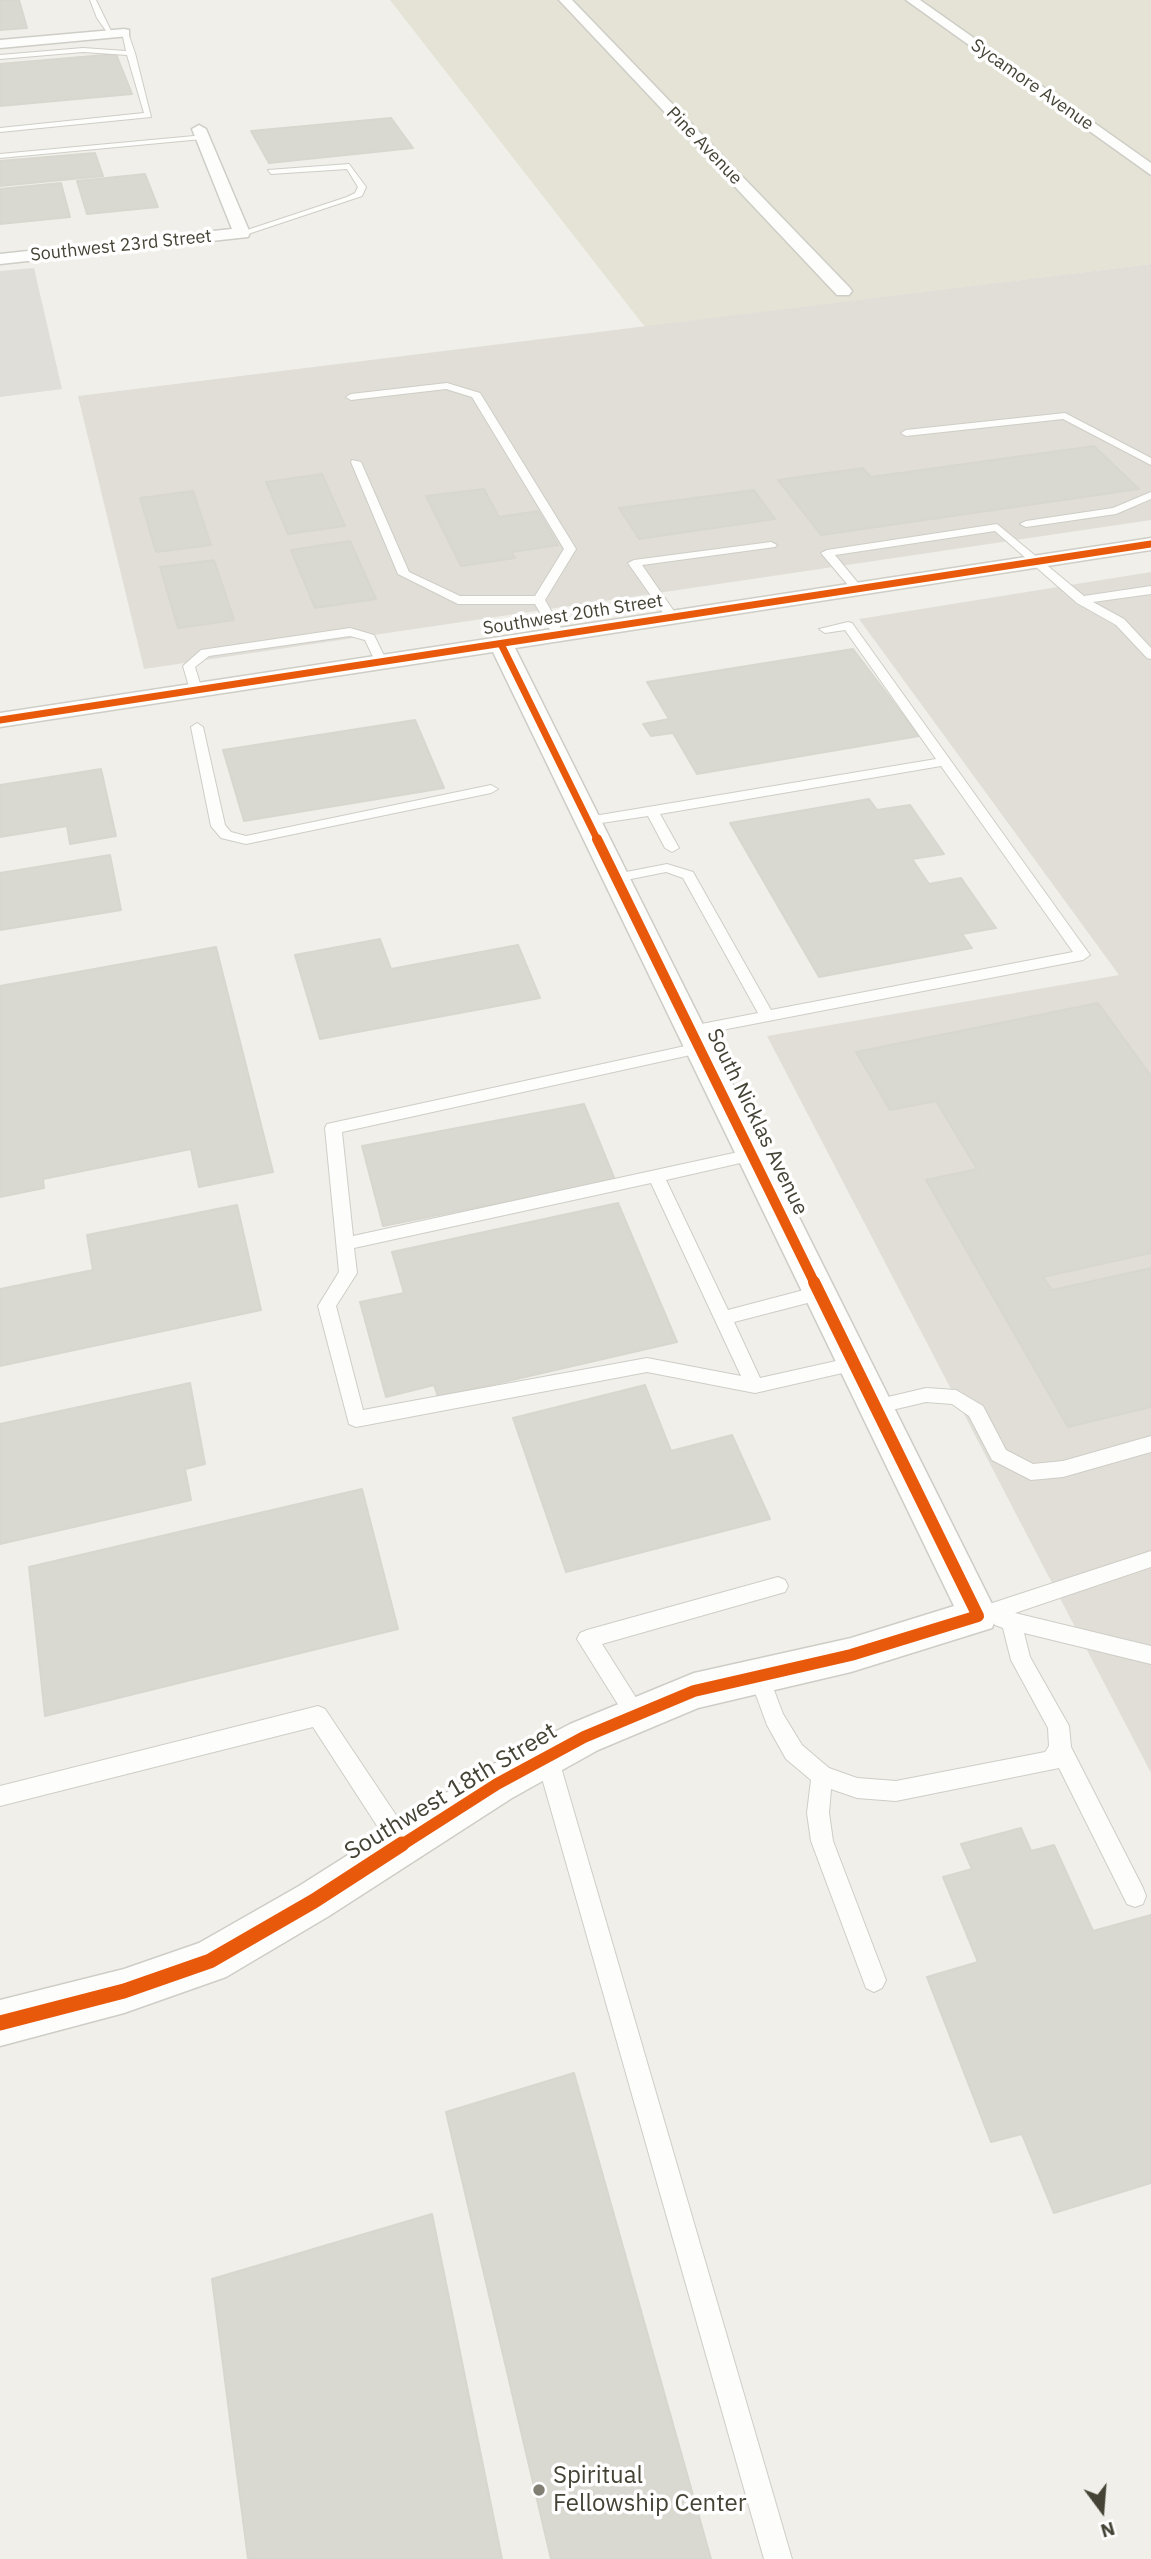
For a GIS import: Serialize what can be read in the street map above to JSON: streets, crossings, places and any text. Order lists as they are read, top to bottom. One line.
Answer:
{"streets":{"street":["Sycamore Avenue","Pine Avenue","Southwest 23rd Street","Southwest 20th Street","South Nicklas Avenue","Southwest 18th Street"]},"crossings":[["Southwest 20th Street","South Nicklas Avenue"],["South Nicklas Avenue","Southwest 18th Street"]],"places":["Spiritual Fellowship Center"],"north":"bottom"}
